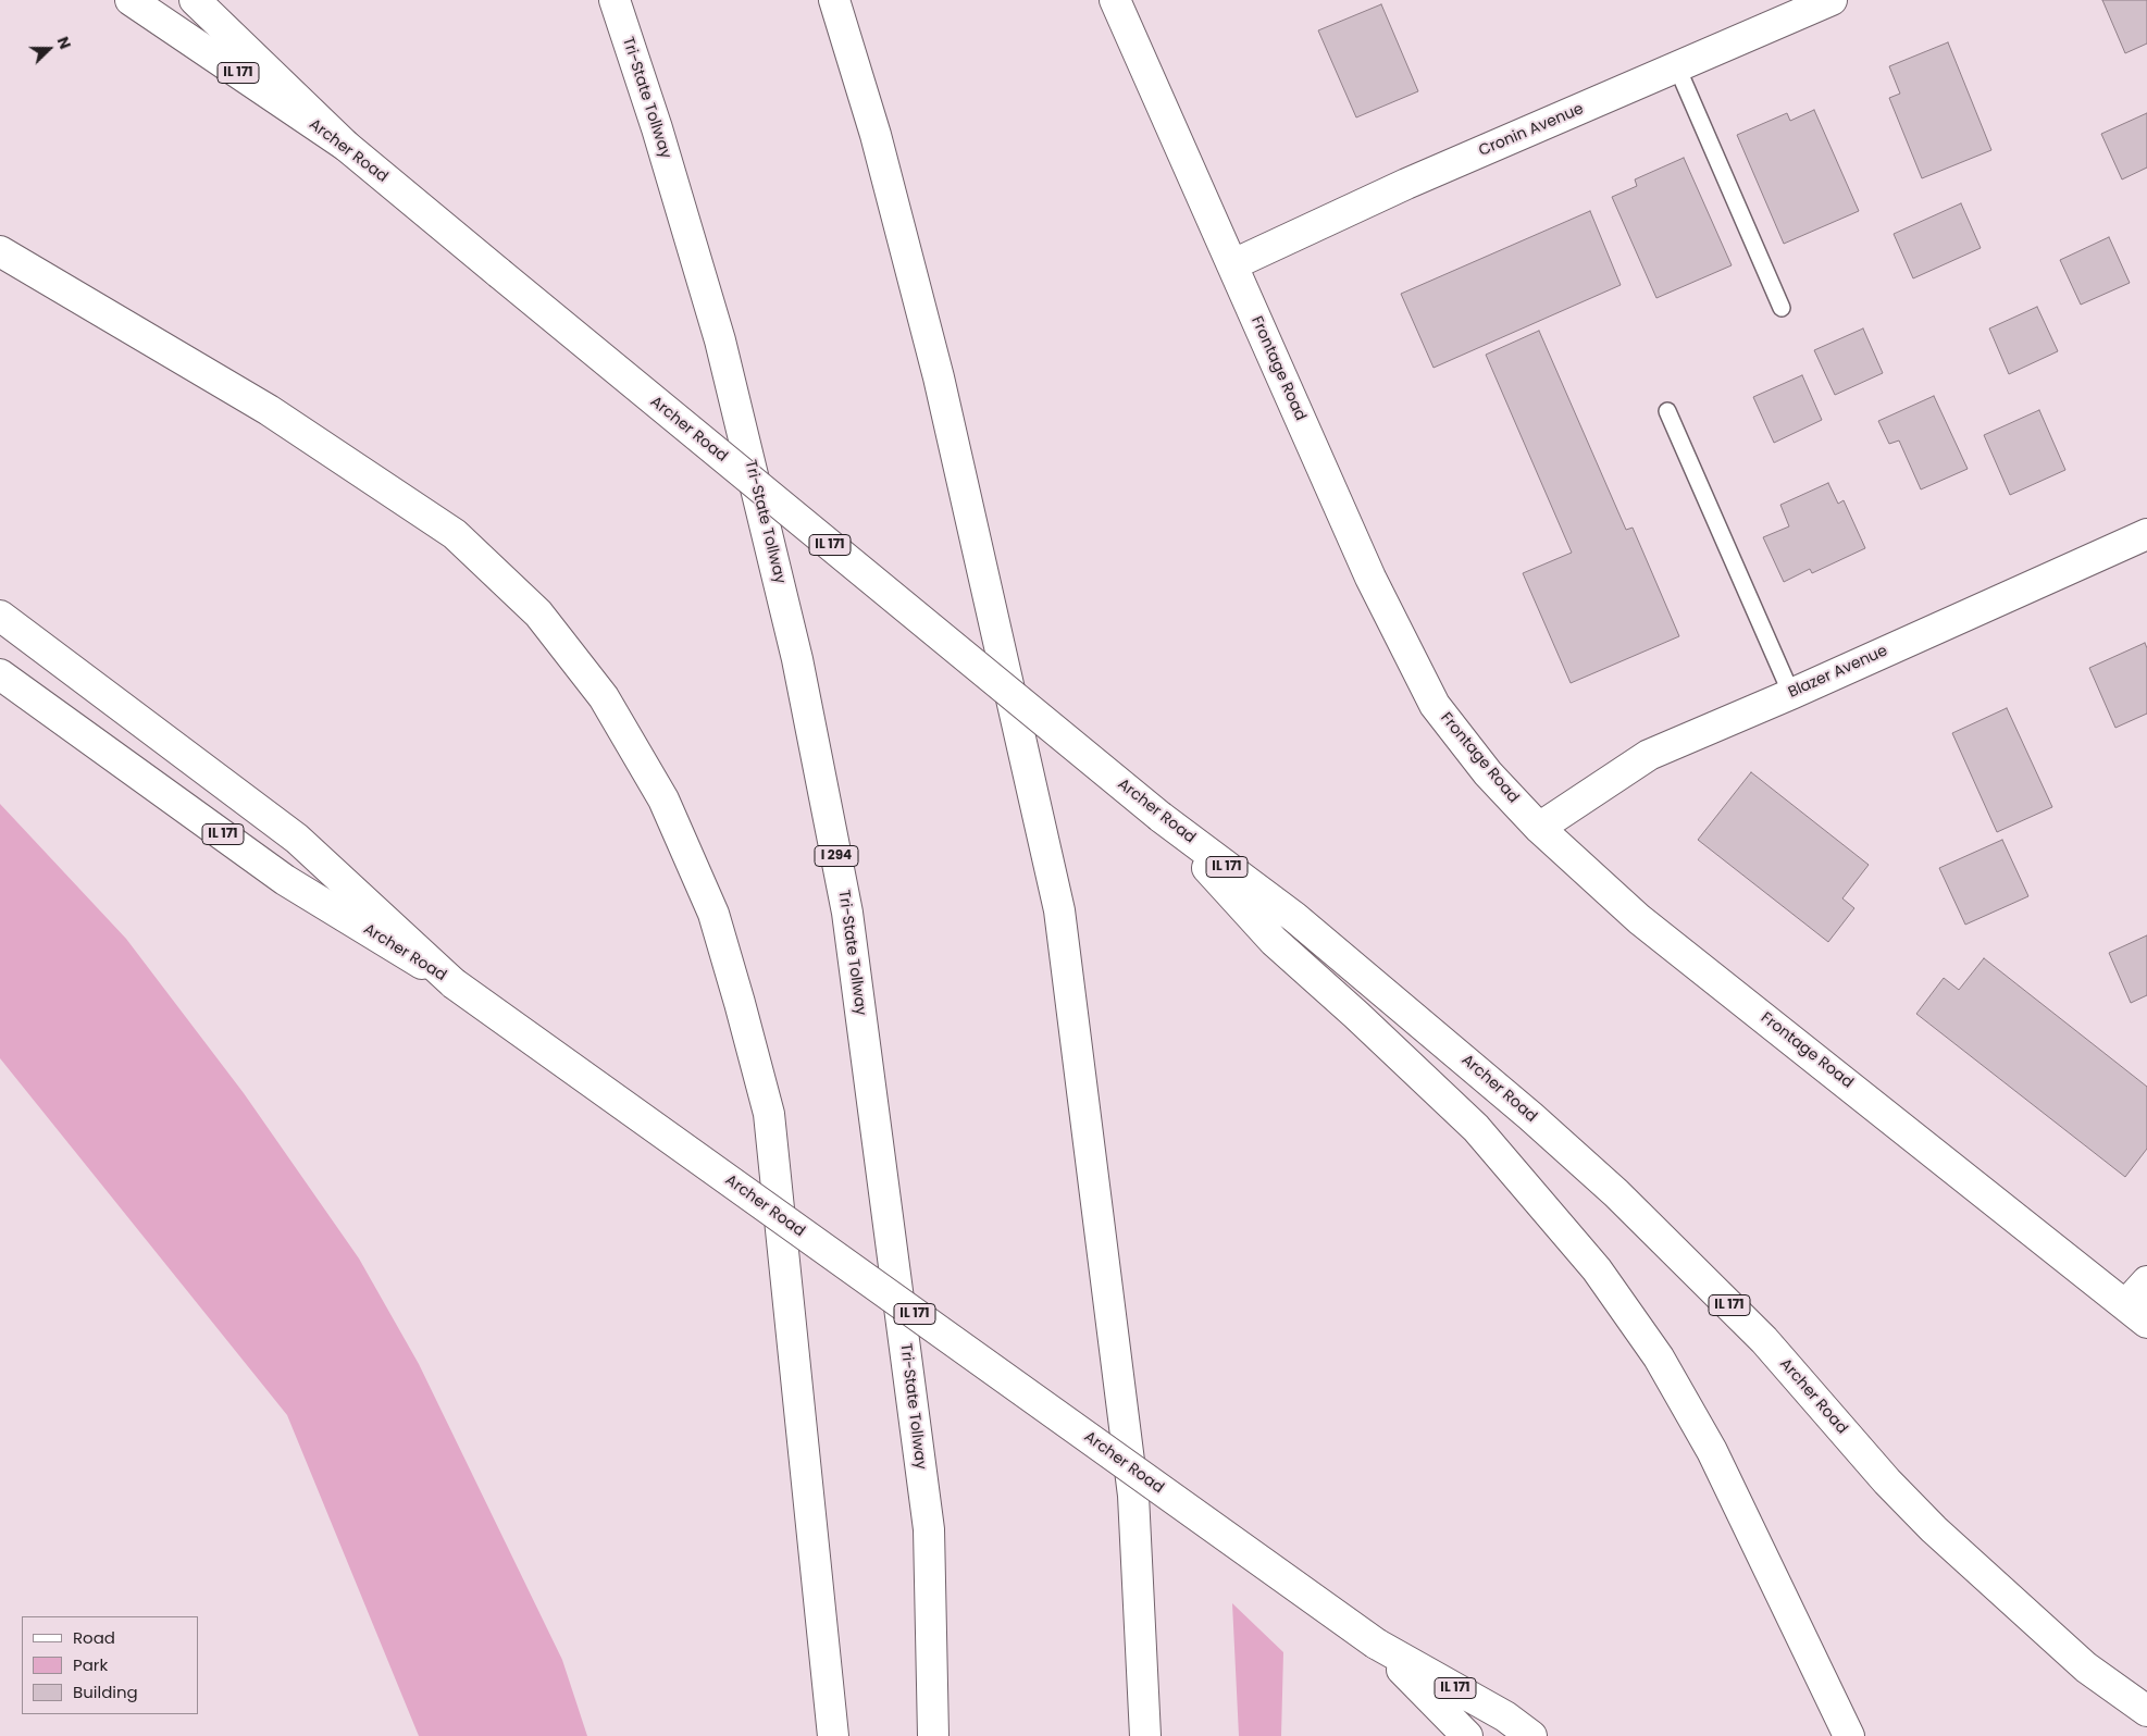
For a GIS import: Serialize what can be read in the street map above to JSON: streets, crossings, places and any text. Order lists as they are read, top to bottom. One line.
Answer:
{"streets":{"main road":["IL 171","Tri-State Tollway","Cronin Avenue","Archer Road","Frontage Road","Blazer Avenue","I 294"]},"crossings":[["Cronin Avenue","Frontage Road"],["Frontage Road","Blazer Avenue"]],"legend":["Road","Park","Building"],"north":"right"}
